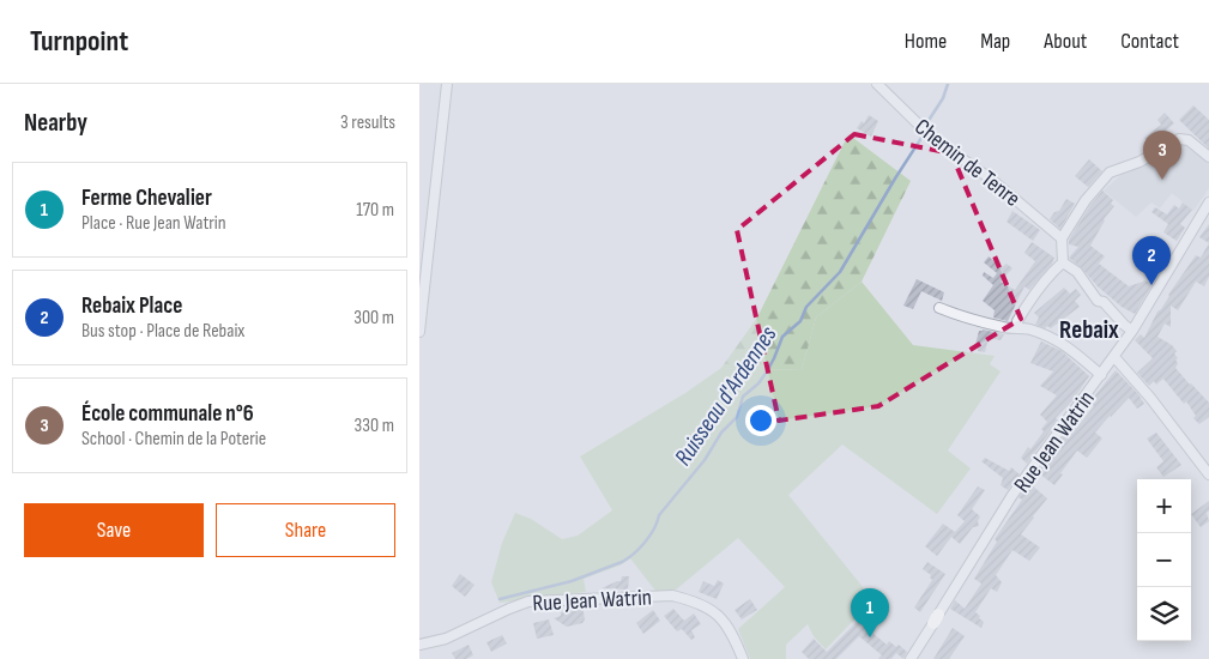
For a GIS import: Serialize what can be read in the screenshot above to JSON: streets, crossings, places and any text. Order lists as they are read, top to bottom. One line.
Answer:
{"streets":{"street":["Chemin de Tenre","Rue Jean Watrin"]},"districts":["Rebaix"],"water":["Ruisseau d'Ardennes"],"page":{"header":"Turnpoint","nav":["Home","Map","About","Contact"],"heading":["Nearby","3 results"],"pins":["3","2","1"],"list":[{"mark":"1","name":"Ferme Chevalier","note":"Place · Rue Jean Watrin","value":"170 m"},{"mark":"2","name":"Rebaix Place","note":"Bus stop · Place de Rebaix","value":"300 m"},{"mark":"3","name":"École communale n°6","note":"School · Chemin de la Poterie","value":"330 m"}],"map_buttons":["+","−"],"buttons":["Save","Share"]}}
